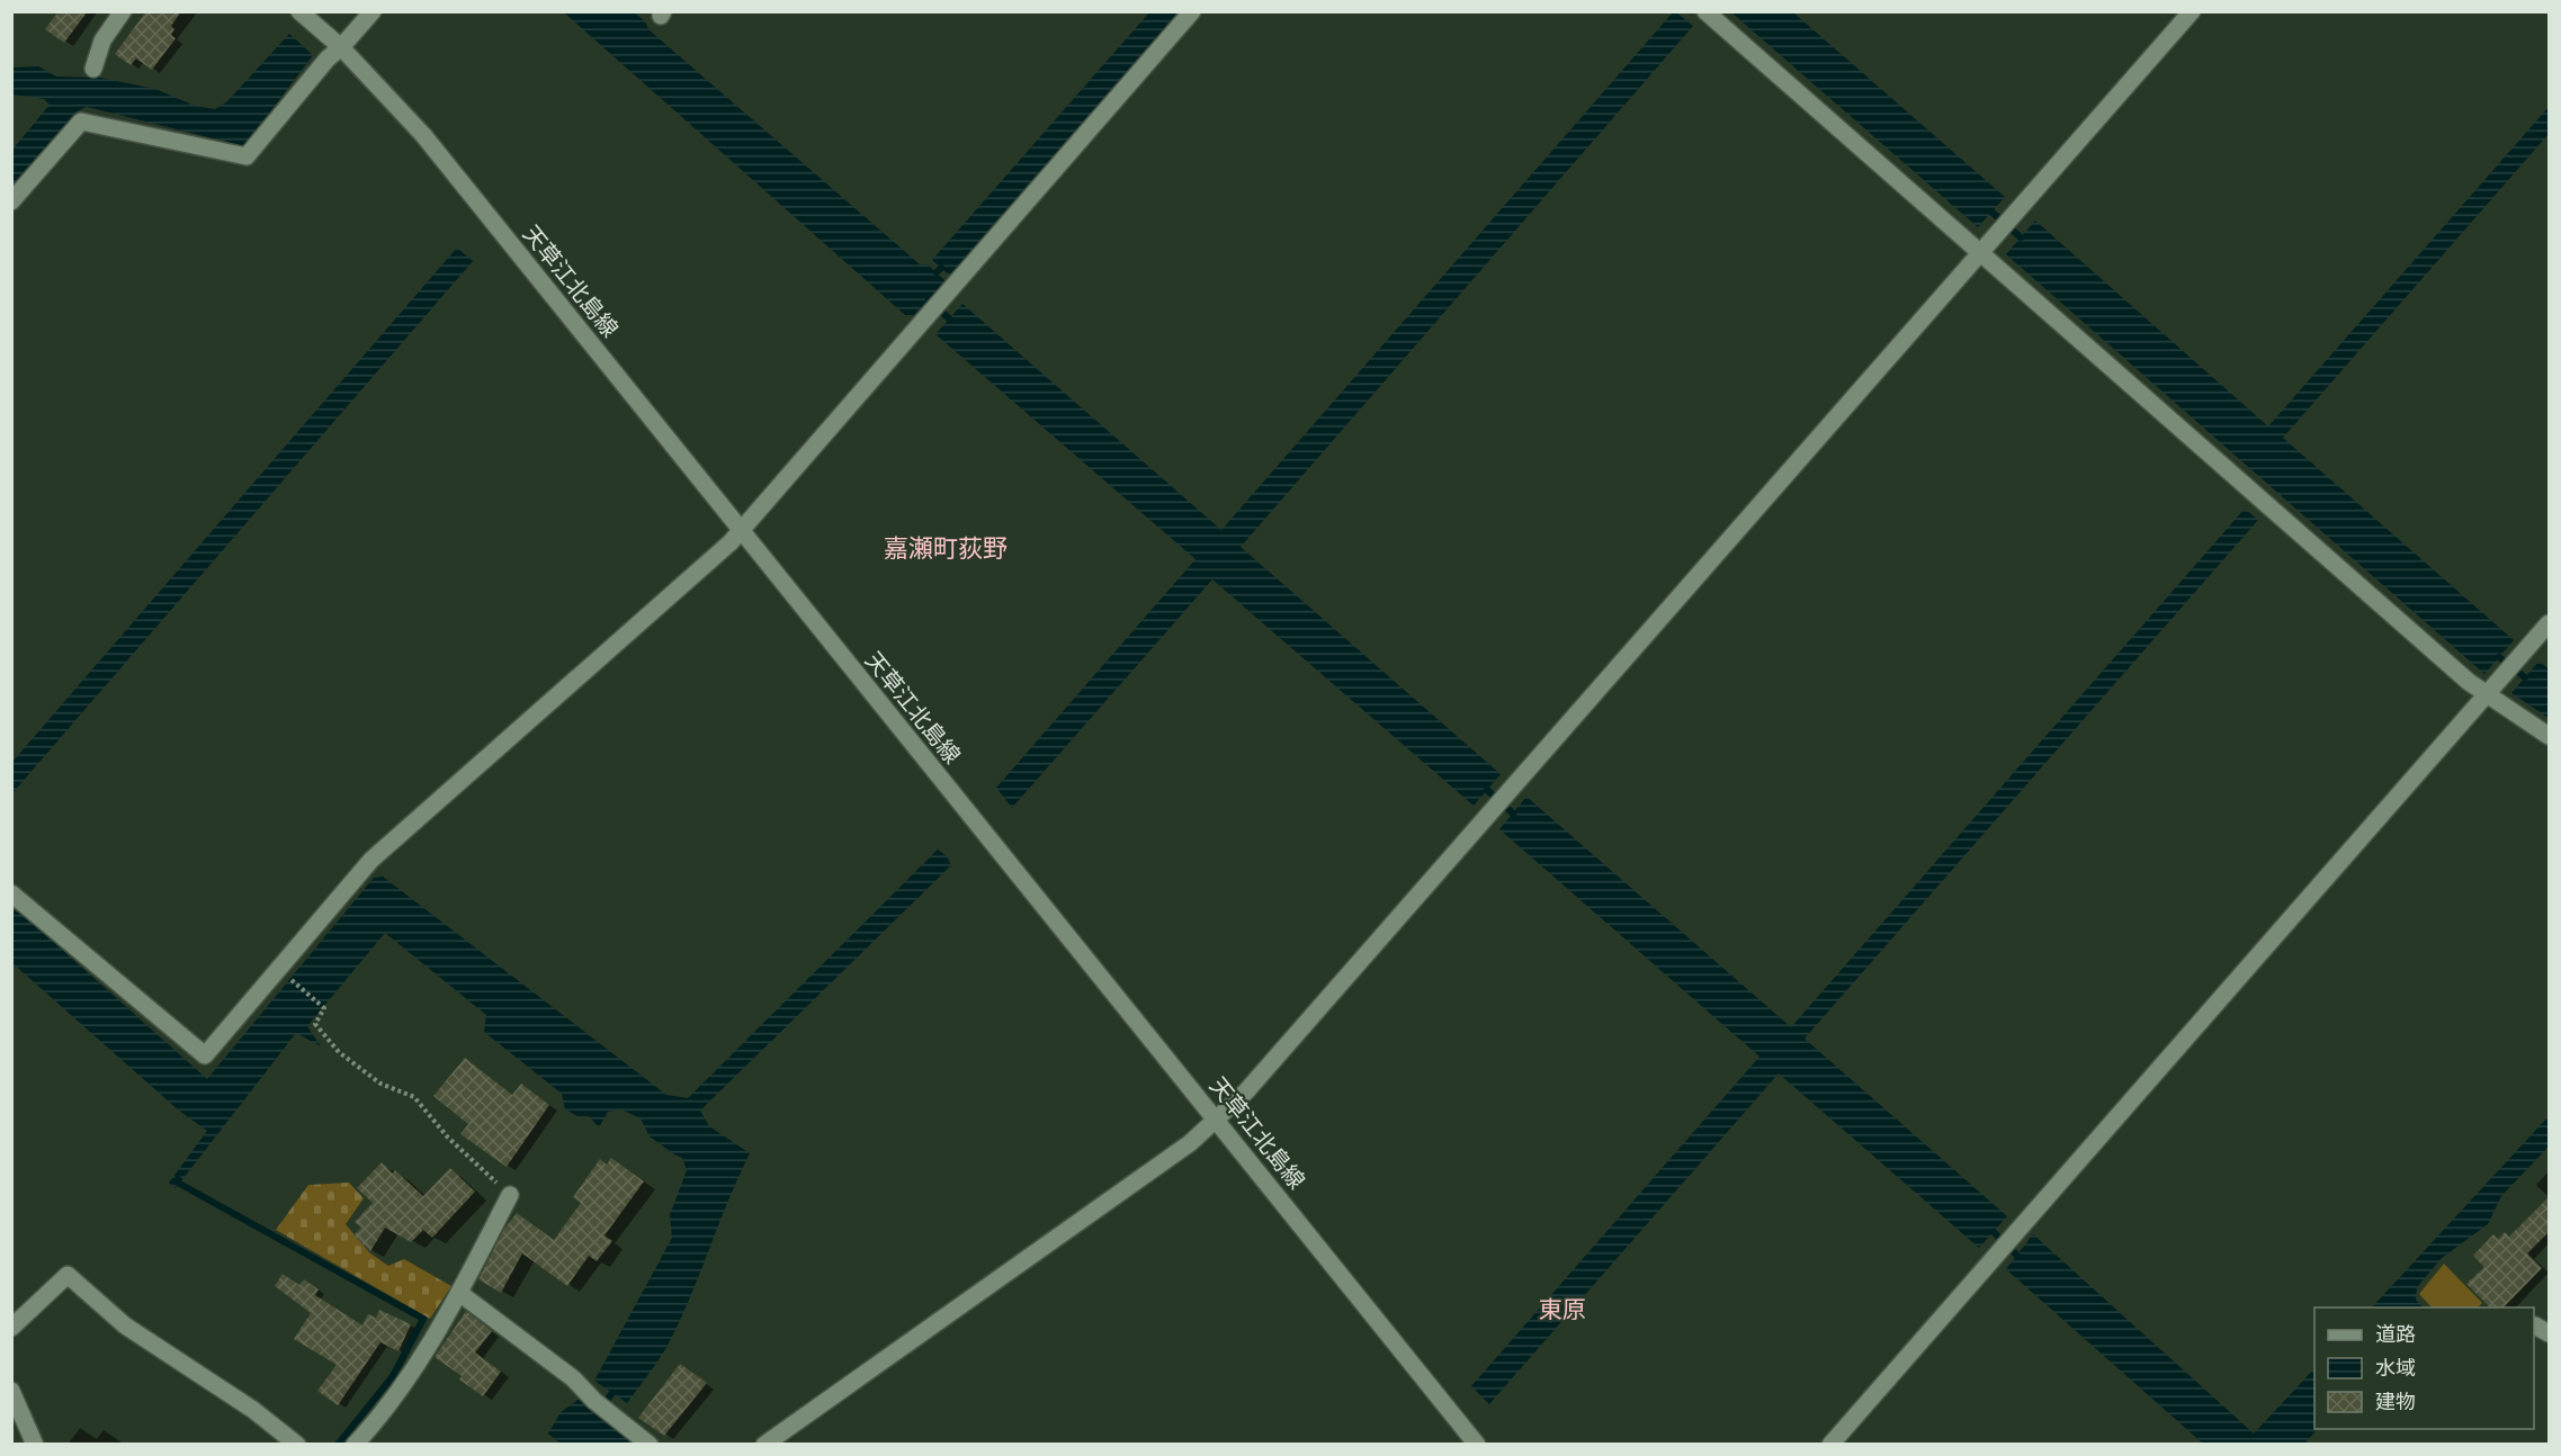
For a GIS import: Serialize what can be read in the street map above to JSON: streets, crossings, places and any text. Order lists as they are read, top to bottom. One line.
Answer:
{"streets":{"street":["天草江北島線"]},"districts":["嘉瀬町荻野","東原"],"legend":["道路","水域","建物"]}
